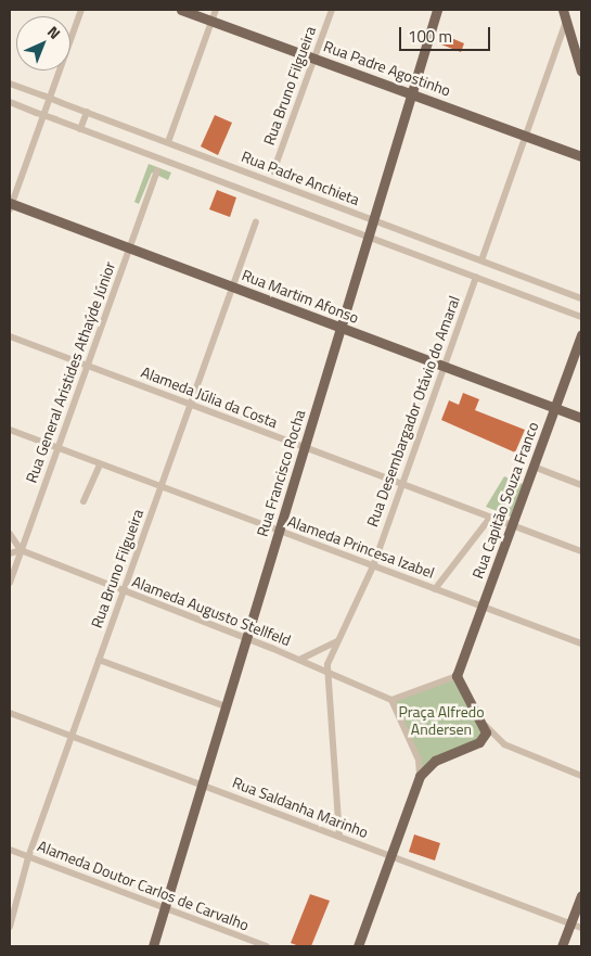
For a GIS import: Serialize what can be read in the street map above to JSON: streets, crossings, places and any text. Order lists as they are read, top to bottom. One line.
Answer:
{"streets":{"main road":["Rua Padre Agostinho","Rua Martim Afonso","Rua Francisco Rocha","Rua Capitão Souza Franco"],"street":["Rua Bruno Filgueira","Rua Padre Anchieta","Rua General Aristides Athaýde Júnior","Alameda Júlia da Costa","Rua Desembargador Otávio do Amaral","Alameda Princesa Izabel","Alameda Augusto Stellfeld","Rua Saldanha Marinho","Alameda Doutor Carlos de Carvalho"]},"crossings":[["Rua Padre Agostinho","Rua Bruno Filgueira"],["Rua Padre Agostinho","Rua Francisco Rocha"],["Rua Bruno Filgueira","Rua Martim Afonso"],["Rua Bruno Filgueira","Alameda Júlia da Costa"],["Rua Bruno Filgueira","Alameda Princesa Izabel"],["Rua Bruno Filgueira","Alameda Augusto Stellfeld"],["Rua Bruno Filgueira","Rua Saldanha Marinho"],["Rua Bruno Filgueira","Alameda Doutor Carlos de Carvalho"],["Rua Padre Anchieta","Rua Desembargador Otávio do Amaral"],["Rua Padre Anchieta","Rua Francisco Rocha"],["Rua Martim Afonso","Rua General Aristides Athaýde Júnior"],["Rua Martim Afonso","Rua Desembargador Otávio do Amaral"],["Rua Martim Afonso","Rua Francisco Rocha"],["Rua Martim Afonso","Rua Capitão Souza Franco"],["Rua General Aristides Athaýde Júnior","Alameda Júlia da Costa"],["Rua General Aristides Athaýde Júnior","Alameda Princesa Izabel"],["Rua General Aristides Athaýde Júnior","Alameda Augusto Stellfeld"],["Alameda Júlia da Costa","Rua Desembargador Otávio do Amaral"],["Alameda Júlia da Costa","Rua Francisco Rocha"],["Alameda Júlia da Costa","Rua Capitão Souza Franco"],["Rua Desembargador Otávio do Amaral","Alameda Princesa Izabel"],["Rua Desembargador Otávio do Amaral","Alameda Augusto Stellfeld"],["Rua Desembargador Otávio do Amaral","Rua Saldanha Marinho"],["Rua Francisco Rocha","Alameda Princesa Izabel"],["Rua Francisco Rocha","Alameda Augusto Stellfeld"],["Rua Francisco Rocha","Rua Saldanha Marinho"],["Rua Francisco Rocha","Alameda Doutor Carlos de Carvalho"],["Rua Capitão Souza Franco","Alameda Princesa Izabel"]],"parks":["Praça Alfredo Andersen"],"scale_bar":"100 m","north":"top right"}
